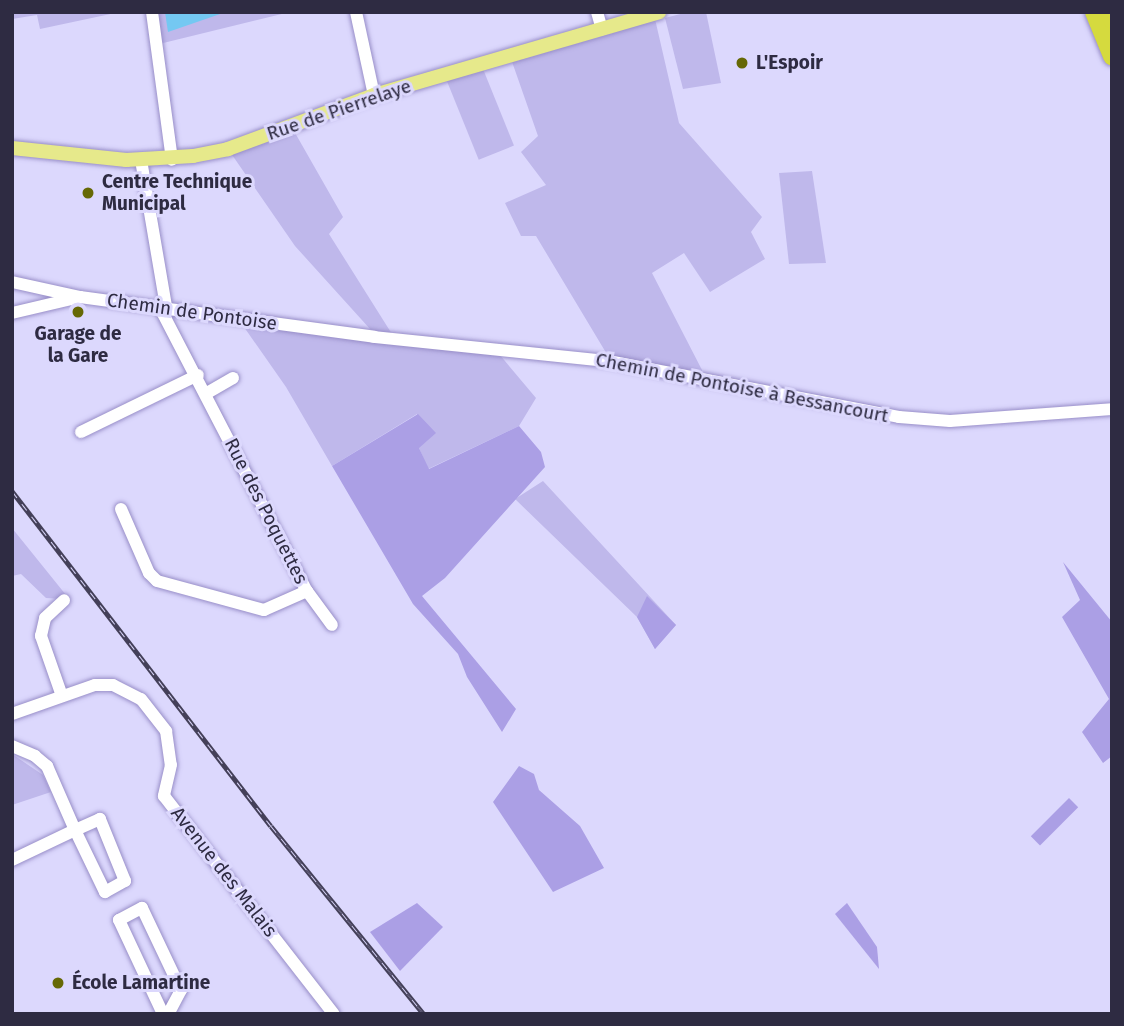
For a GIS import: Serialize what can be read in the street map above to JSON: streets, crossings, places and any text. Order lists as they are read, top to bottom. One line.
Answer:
{"streets":{"main road":["Rue de Pierrelaye"],"street":["Chemin de Pontoise","Chemin de Pontoise à Bessancourt","Rue des Poquettes","Avenue des Malais"]},"crossings":[["Rue de Pierrelaye","Rue des Poquettes"],["Chemin de Pontoise","Chemin de Pontoise à Bessancourt"],["Chemin de Pontoise","Rue des Poquettes"]],"places":["L'Espoir","Centre Technique Municipal","Garage de la Gare","École Lamartine"]}
